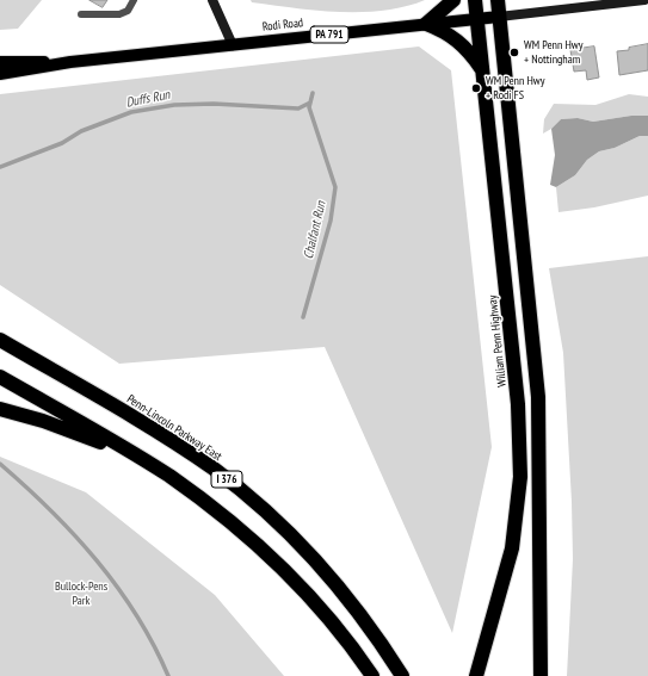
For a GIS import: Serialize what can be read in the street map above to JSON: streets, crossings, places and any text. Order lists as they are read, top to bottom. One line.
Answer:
{"streets":{"highway":["William Penn Highway","Penn-Lincoln Parkway East","I 376"],"main road":["Rodi Road","PA 791"]},"crossings":[["Rodi Road","William Penn Highway"]],"water":["Duffs Run","Chalfant Run"],"parks":["Bullock-Pens Park"],"places":["WM Penn Hwy + Nottingham","WM Penn Hwy + Rodi FS"]}
